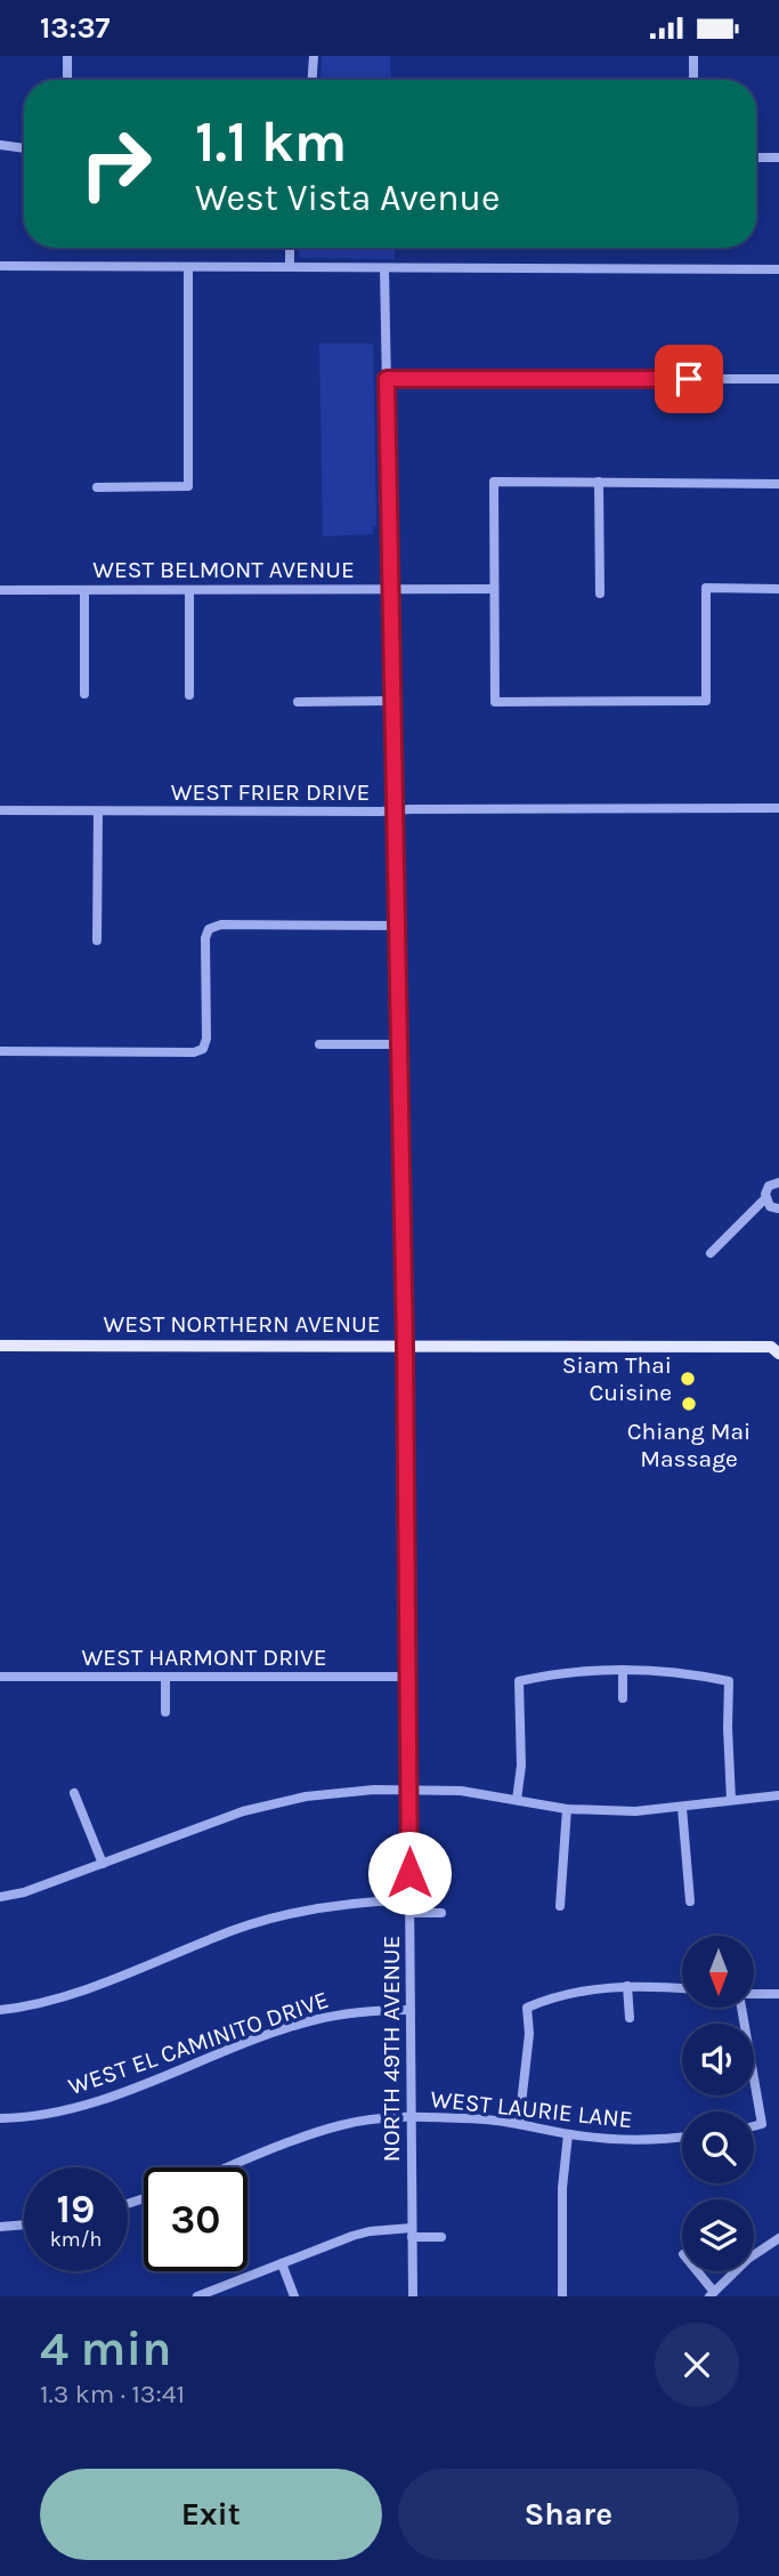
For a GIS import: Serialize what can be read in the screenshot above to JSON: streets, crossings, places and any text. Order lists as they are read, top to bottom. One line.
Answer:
{"streets":{"main road":["WEST NORTHERN AVENUE"],"street":["WEST BELMONT AVENUE","WEST FRIER DRIVE","WEST HARMONT DRIVE","WEST EL CAMINITO DRIVE","NORTH 49TH AVENUE","WEST LAURIE LANE"]},"crossings":[["WEST BELMONT AVENUE","NORTH 49TH AVENUE"],["WEST FRIER DRIVE","NORTH 49TH AVENUE"],["WEST NORTHERN AVENUE","NORTH 49TH AVENUE"],["WEST HARMONT DRIVE","NORTH 49TH AVENUE"],["WEST EL CAMINITO DRIVE","NORTH 49TH AVENUE"],["NORTH 49TH AVENUE","WEST LAURIE LANE"]],"places":["Siam Thai Cuisine","Chiang Mai Massage"],"north":"bottom","page":{"status":"13:37","turn":["1.1 km","West Vista Avenue"],"speed":"19 km/h","limit":"30","heading":["4 min","1.3 km · 13:41"],"buttons":["Exit","Share"]}}
